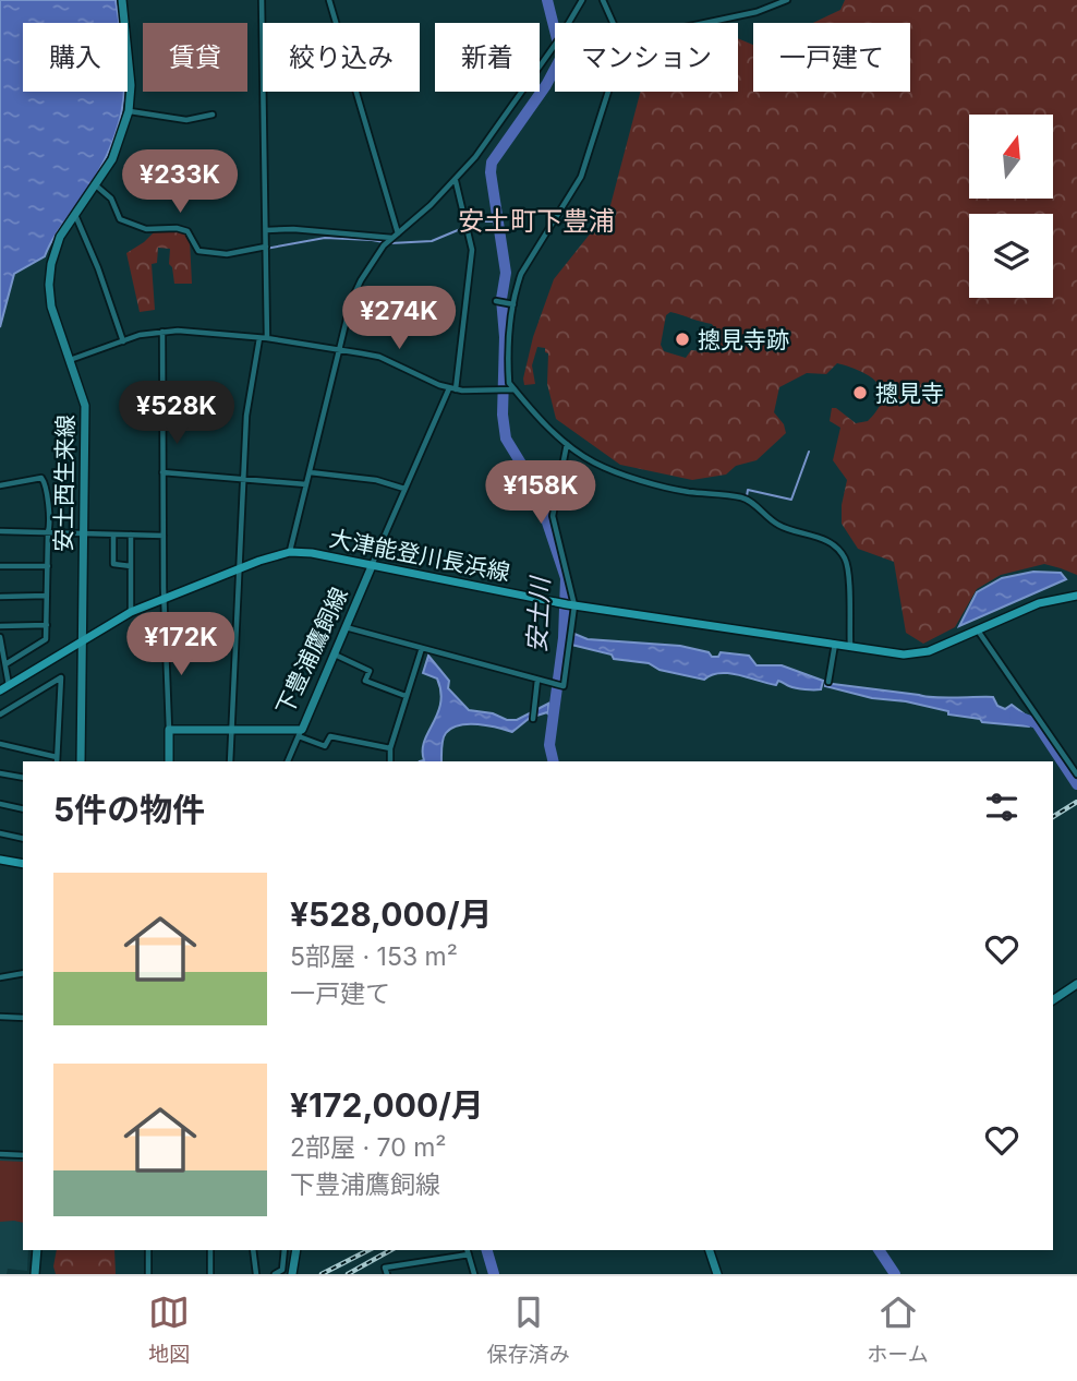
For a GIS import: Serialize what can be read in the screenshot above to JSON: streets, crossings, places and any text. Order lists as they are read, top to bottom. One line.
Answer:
{"streets":{"main road":["安土西生来線","大津能登川長浜線","下豊浦鷹飼線"]},"crossings":[["安土西生来線","大津能登川長浜線"],["大津能登川長浜線","下豊浦鷹飼線"]],"districts":["安土町下豊浦"],"water":["安土川"],"places":["摠見寺跡","摠見寺"],"north":"top","page":{"chip":["購入","賃貸","絞り込み","新着","マンション","一戸建て"],"price":["¥233K","¥274K","¥528K","¥158K","¥172K"],"heading":"5件の物件","list":[{"name":"¥528,000/月","note":"5部屋 · 153 m² · 一戸建て"},{"name":"¥172,000/月","note":"2部屋 · 70 m² · 下豊浦鷹飼線"}],"tabs":["地図","保存済み","ホーム"]}}
